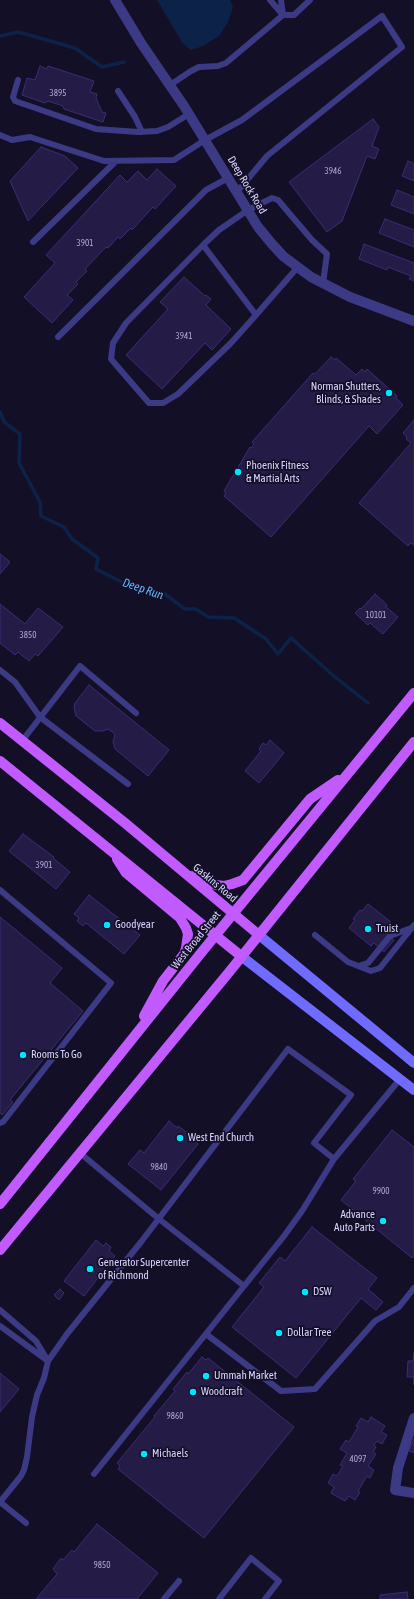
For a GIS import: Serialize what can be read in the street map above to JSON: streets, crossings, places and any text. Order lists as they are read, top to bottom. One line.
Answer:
{"streets":{"main road":["Gaskins Road","West Broad Street"],"street":["Deep Rock Road"]},"crossings":[["Gaskins Road","West Broad Street"]],"water":["Deep Run"],"places":["Norman Shutters, Blinds, & Shades","Phoenix Fitness & Martial Arts","Goodyear","Truist","Rooms To Go","West End Church","Advance Auto Parts","Generator Supercenter of Richmond","DSW","Dollar Tree","Ummah Market","Woodcraft","Michaels"],"house_numbers":["3895","3946","3901","3941","10101","3850","3901","9840","9900","9860","4097","9850"]}
